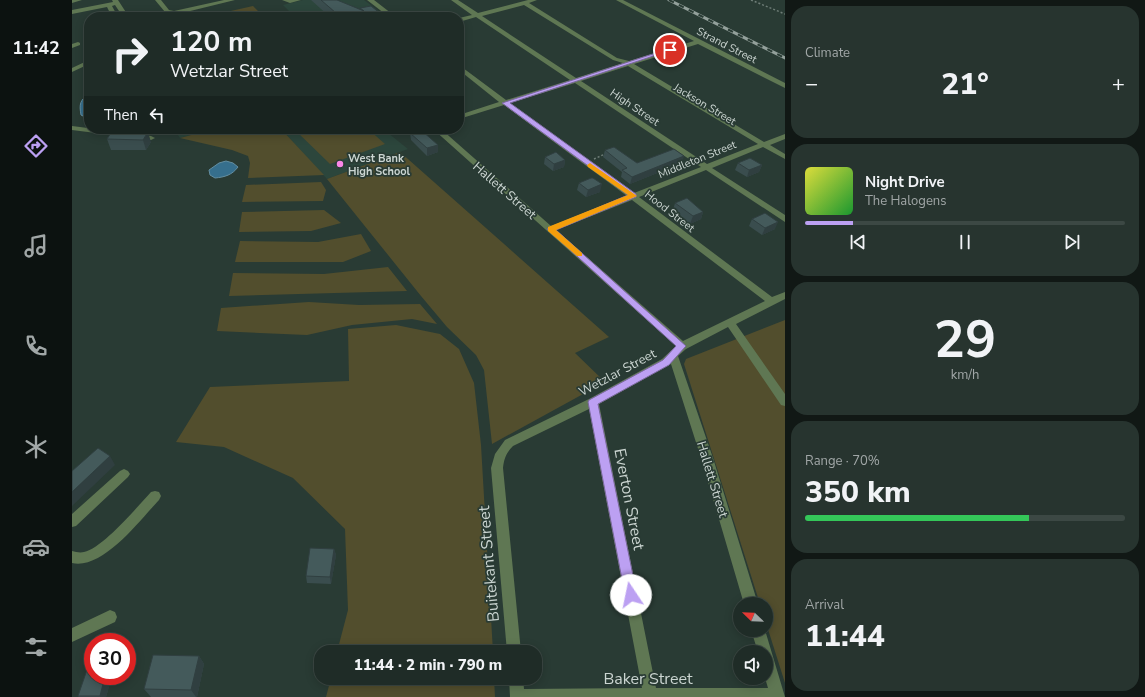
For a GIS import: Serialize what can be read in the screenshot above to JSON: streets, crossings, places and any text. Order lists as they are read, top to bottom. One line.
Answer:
{"streets":{"street":["Strand Street","Jackson Street","High Street","Middleton Street","Hallett Street","Hood Street","Wetzlar Street","Everton Street","Buitekant Street","Baker Street"]},"crossings":[["Jackson Street","Middleton Street"],["High Street","Middleton Street"],["Middleton Street","Hallett Street"],["Middleton Street","Hood Street"],["Hallett Street","Wetzlar Street"],["Hood Street","Wetzlar Street"],["Wetzlar Street","Everton Street"],["Wetzlar Street","Buitekant Street"],["Everton Street","Baker Street"]],"places":["West Bank High School"],"north":"top left","page":{"tabs":"11:42","tile":["Climate",["29","km/h"],["Range · 70%","350 km"],["Arrival","11:44"]],"turn":["120 m","Wetzlar Street"],"heat":["−","21°","+"],"then":"Then","song":["Night Drive","The Halogens"],"limit":"30","trip":"11:44 · 2 min · 790 m"}}
